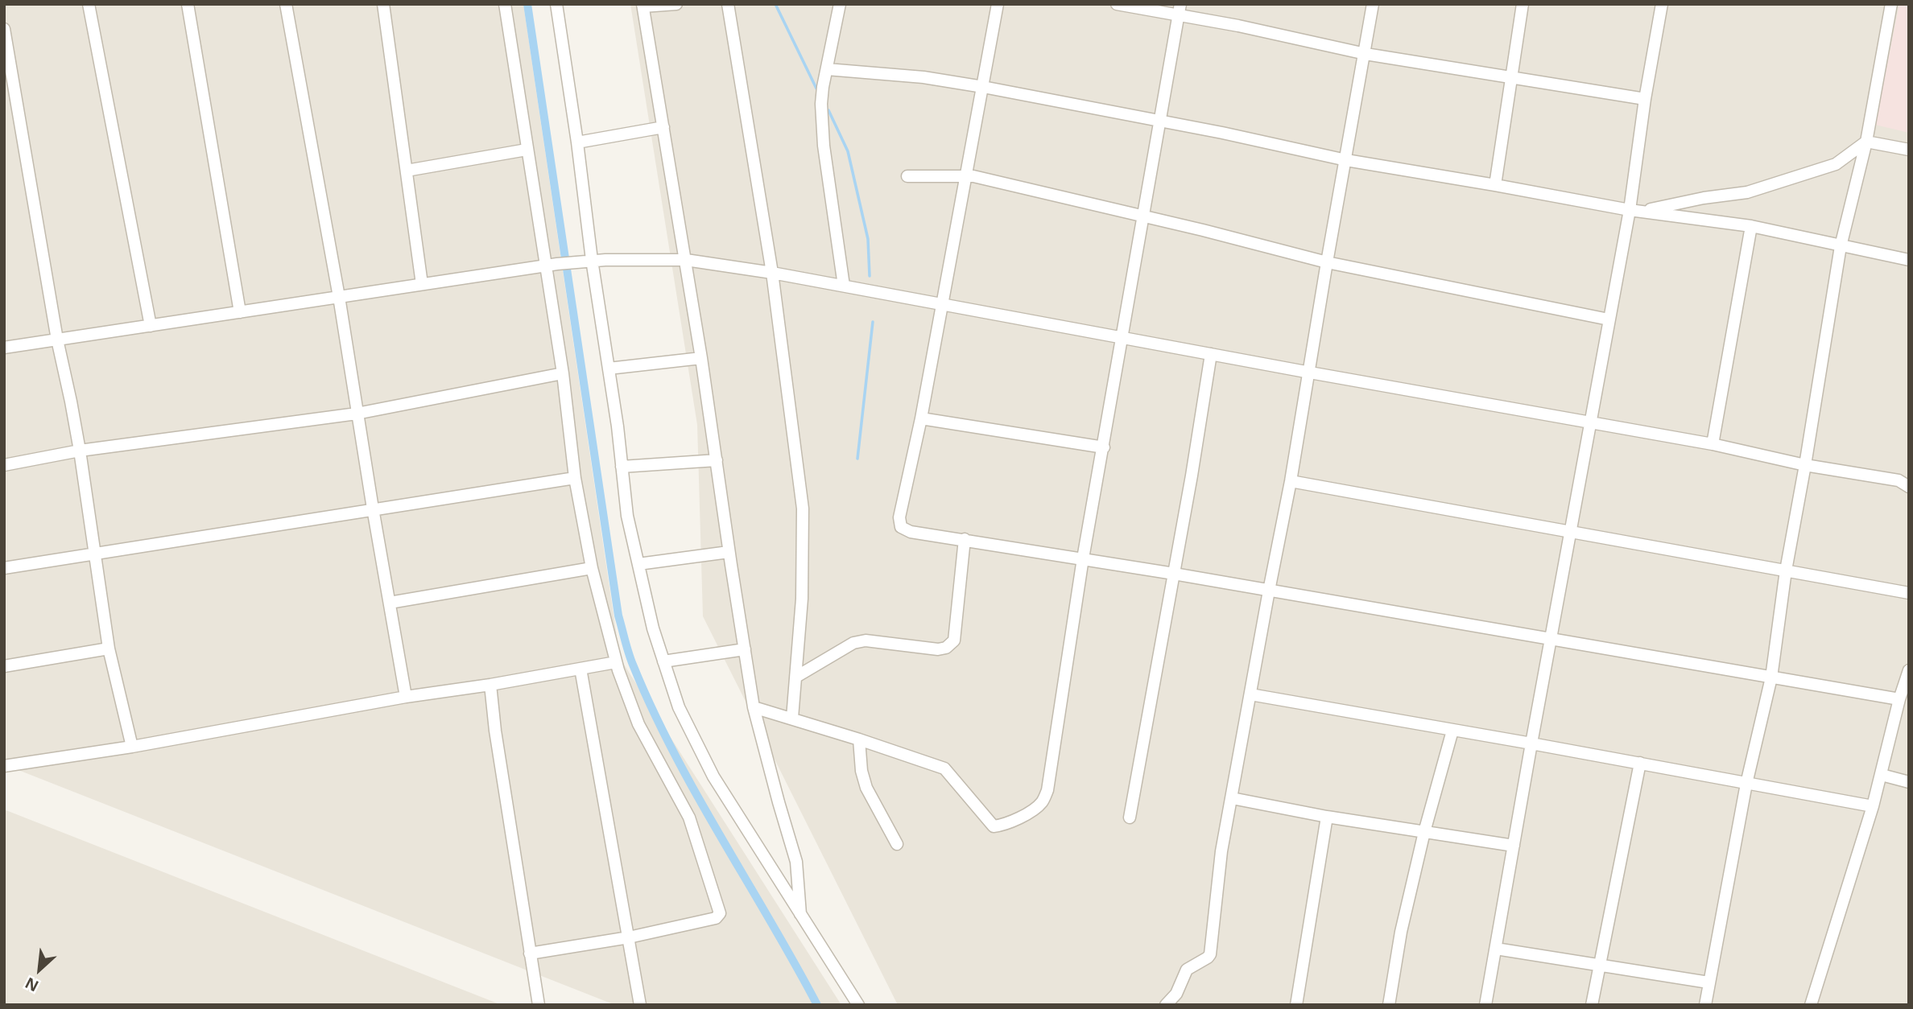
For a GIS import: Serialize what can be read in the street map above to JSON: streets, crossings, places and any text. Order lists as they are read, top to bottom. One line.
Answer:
{"north":"bottom left"}
